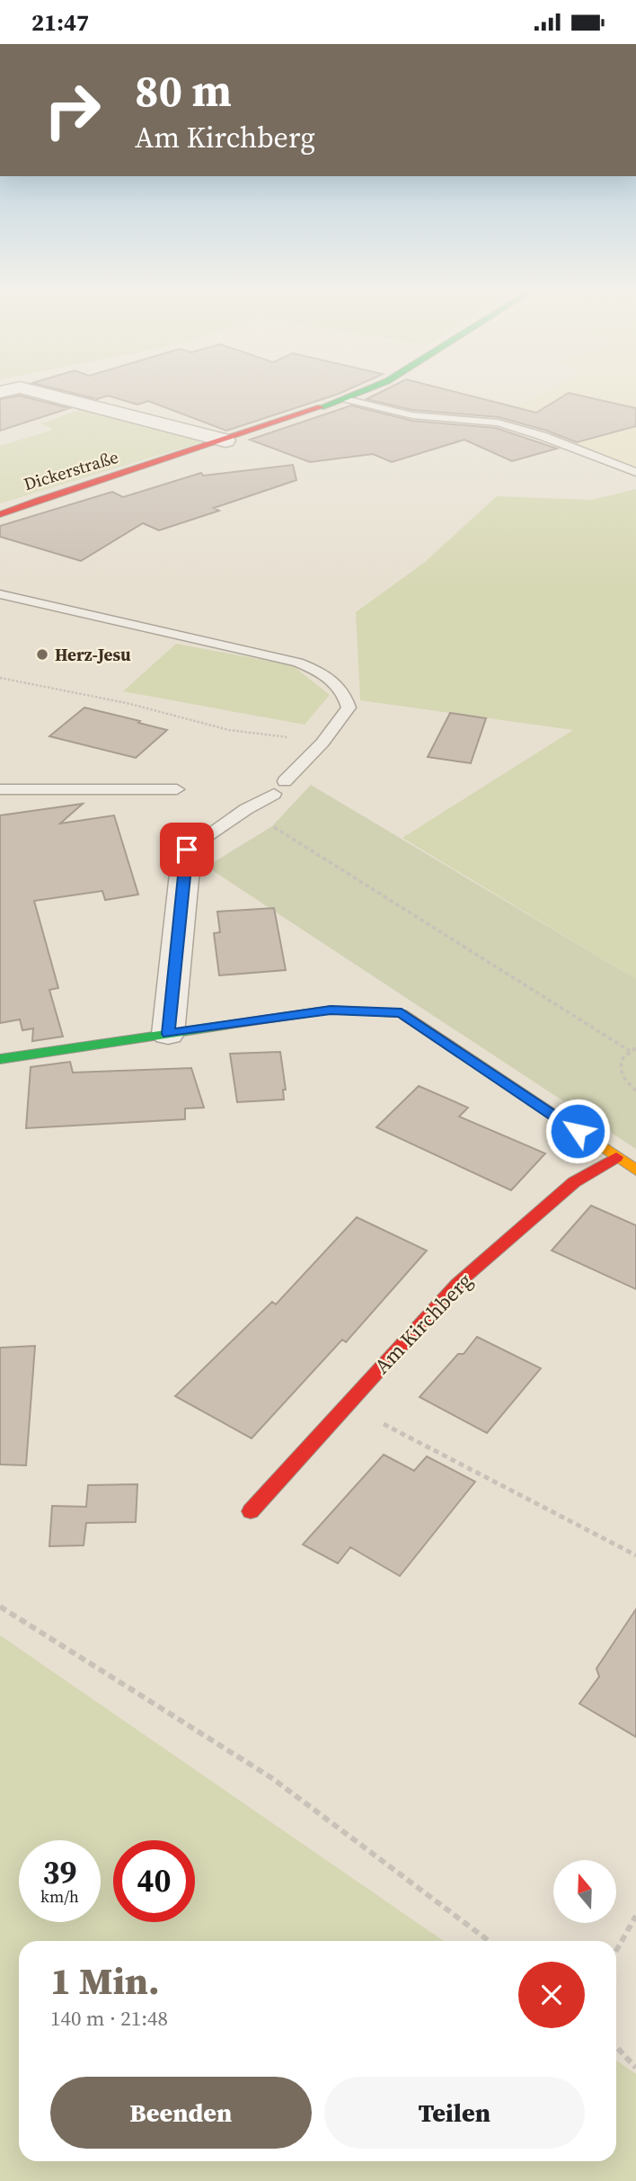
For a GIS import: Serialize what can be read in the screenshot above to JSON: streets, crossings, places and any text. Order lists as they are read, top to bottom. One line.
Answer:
{"streets":{"street":["Dickerstraße","Am Kirchberg"]},"places":["Herz-Jesu"],"north":"top","page":{"status":"21:47","turn":["80 m","Am Kirchberg"],"speed":"39 km/h","limit":"40","heading":["1 Min.","140 m · 21:48"],"buttons":["Beenden","Teilen"]}}
